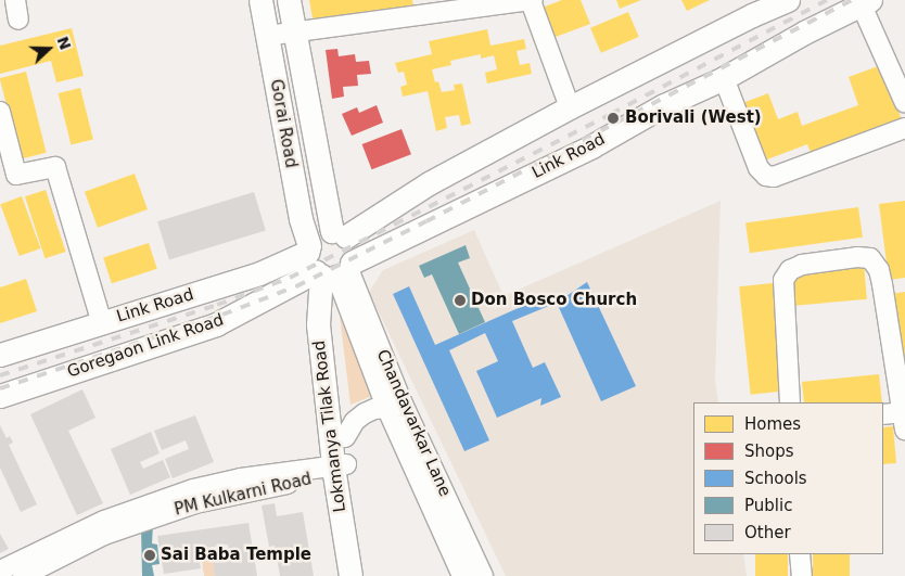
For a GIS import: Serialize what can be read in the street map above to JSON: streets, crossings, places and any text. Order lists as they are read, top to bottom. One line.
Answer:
{"streets":{"main road":["Gorai Road","Link Road","Goregaon Link Road","Lokmanya Tilak Road"],"street":["Chandavarkar Lane","PM Kulkarni Road"]},"crossings":[["Gorai Road","Link Road"],["Gorai Road","Goregaon Link Road"],["Gorai Road","Chandavarkar Lane"],["Gorai Road","Lokmanya Tilak Road"],["Link Road","Goregaon Link Road"],["Link Road","Chandavarkar Lane"],["Link Road","Lokmanya Tilak Road"],["Goregaon Link Road","Chandavarkar Lane"],["Goregaon Link Road","Lokmanya Tilak Road"],["Chandavarkar Lane","Lokmanya Tilak Road"],["Lokmanya Tilak Road","PM Kulkarni Road"]],"places":["Borivali (West)","Don Bosco Church","Sai Baba Temple"],"legend":["Homes","Shops","Schools","Public","Other"],"north":"right"}
